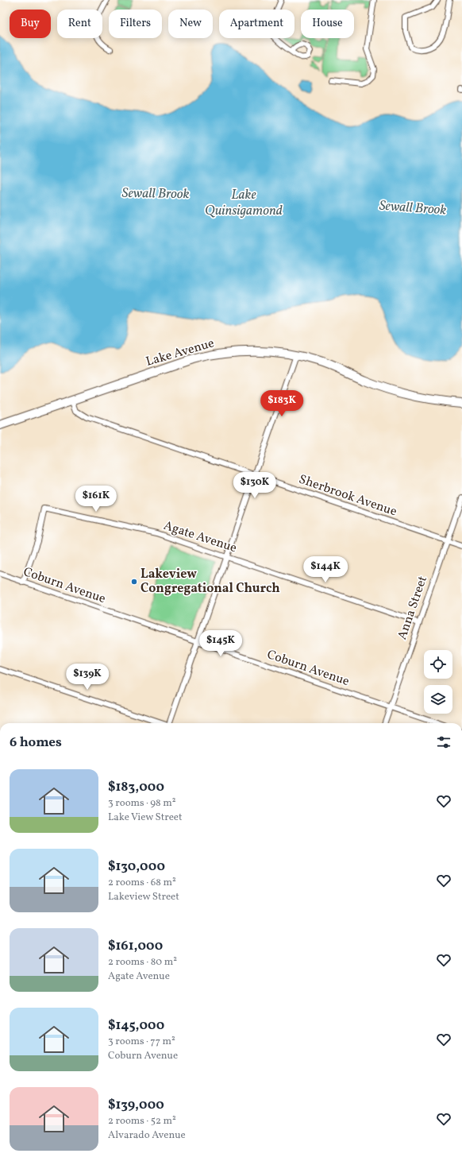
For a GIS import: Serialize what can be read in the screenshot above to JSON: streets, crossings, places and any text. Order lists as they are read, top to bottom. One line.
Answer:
{"streets":{"main road":["Lake Avenue"],"street":["Sherbrook Avenue","Agate Avenue","Coburn Avenue","Anna Street"]},"crossings":[["Lake Avenue","Sherbrook Avenue"],["Sherbrook Avenue","Anna Street"],["Agate Avenue","Coburn Avenue"],["Agate Avenue","Anna Street"],["Coburn Avenue","Anna Street"]],"water":["Sewall Brook","Lake Quinsigamond"],"places":["Lakeview Congregational Church"],"page":{"chip":["Buy","Rent","Filters","New","Apartment","House"],"price":["$183K","$130K","$161K","$144K","$145K","$139K"],"heading":"6 homes","list":[{"name":"$183,000","note":"3 rooms · 98 m² · Lake View Street"},{"name":"$130,000","note":"2 rooms · 68 m² · Lakeview Street"},{"name":"$161,000","note":"2 rooms · 80 m² · Agate Avenue"},{"name":"$145,000","note":"3 rooms · 77 m² · Coburn Avenue"},{"name":"$139,000","note":"2 rooms · 52 m² · Alvarado Avenue"}]}}
